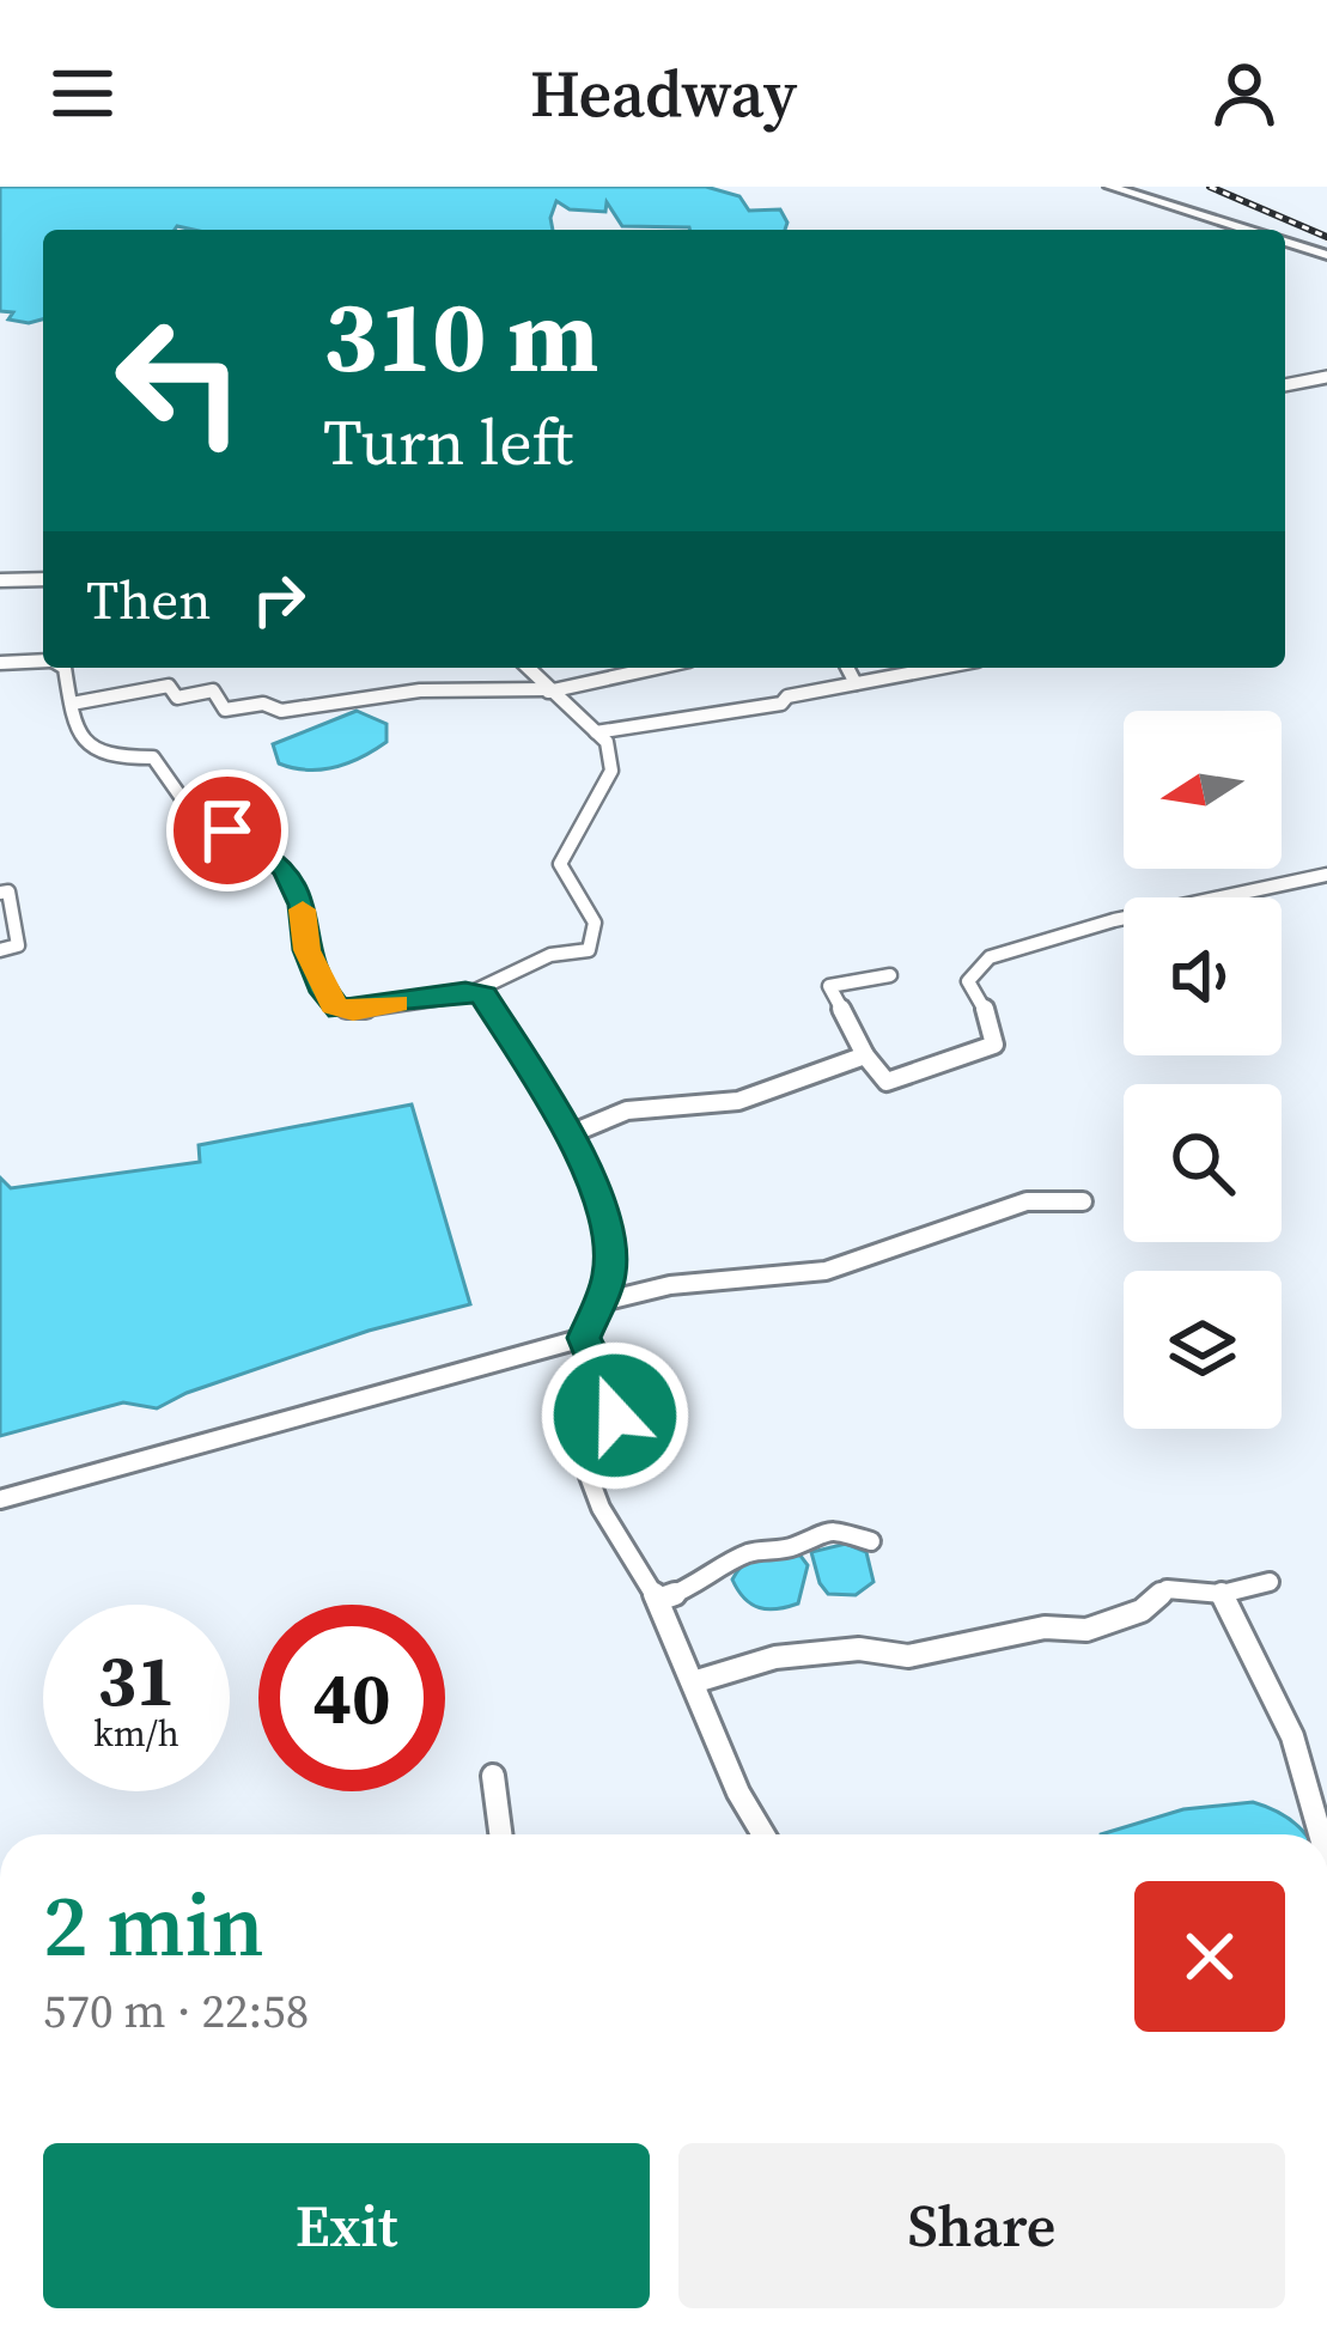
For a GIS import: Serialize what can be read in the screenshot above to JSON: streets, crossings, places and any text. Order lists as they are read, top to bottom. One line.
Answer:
{"north":"left","page":{"header":"Headway","turn":["310 m","Turn left"],"then":"Then","speed":"31 km/h","limit":"40","heading":["2 min","570 m · 22:58"],"buttons":["Exit","Share"]}}
